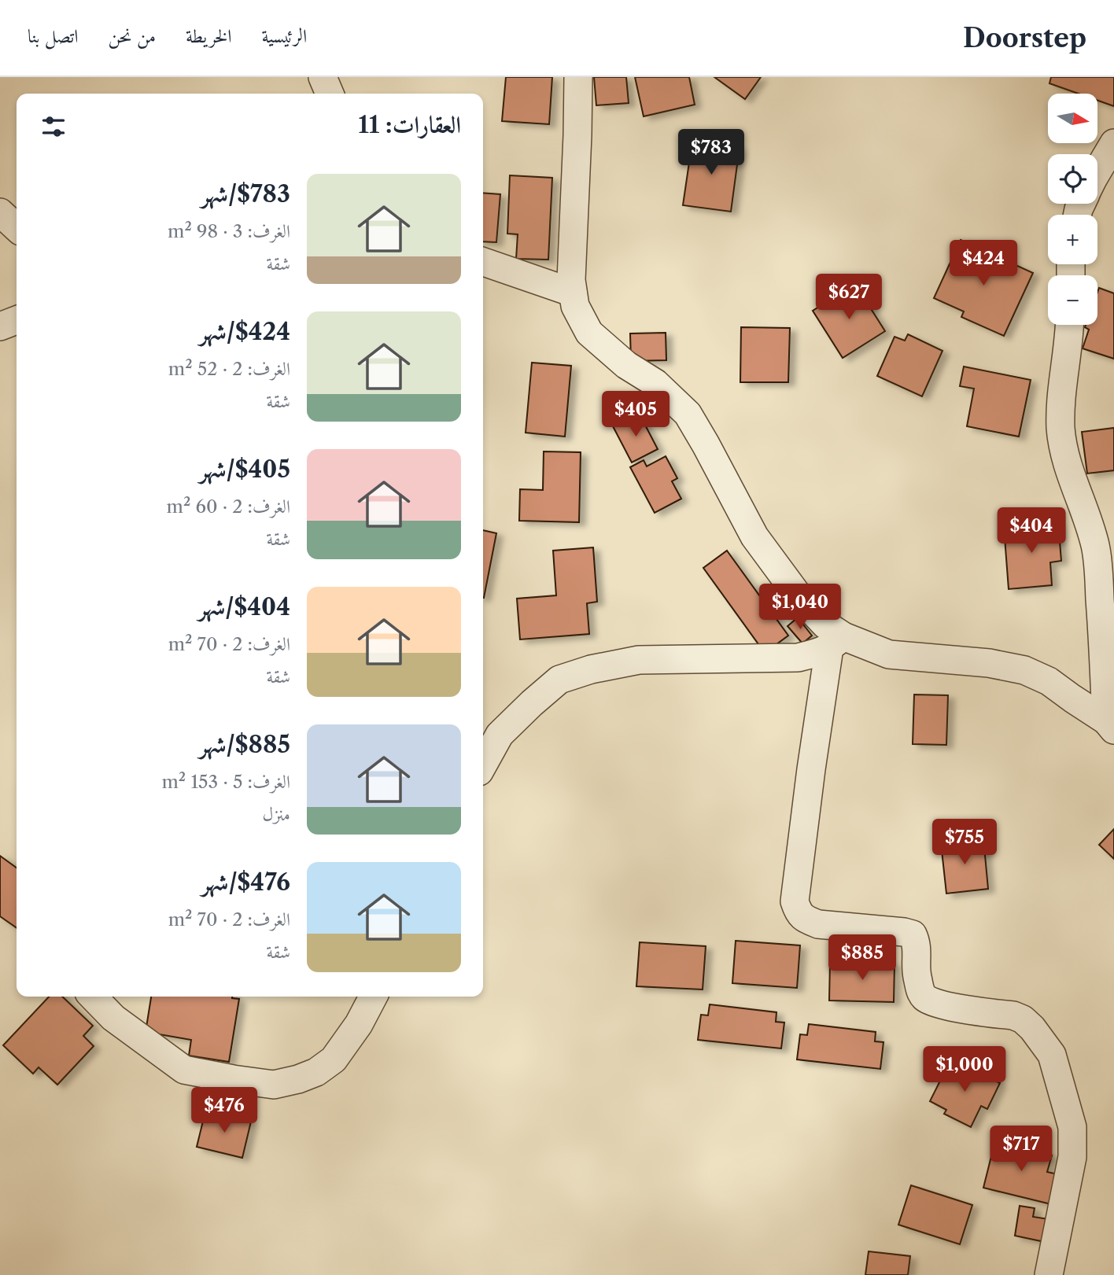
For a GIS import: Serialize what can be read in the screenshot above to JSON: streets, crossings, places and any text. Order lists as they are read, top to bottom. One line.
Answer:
{"north":"right","page":{"header":"Doorstep","nav":["الرئيسية","الخريطة","من نحن","اتصل بنا"],"map_buttons":["+","−"],"heading":"العقارات: 11","price":["$783","$424","$627","$405","$404","$1,040","$755","$885","$1,000","$476","$717"],"list":[{"name":"$783/شهر","note":"الغرف: 3 · 98 m² · شقة"},{"name":"$424/شهر","note":"الغرف: 2 · 52 m² · شقة"},{"name":"$405/شهر","note":"الغرف: 2 · 60 m² · شقة"},{"name":"$404/شهر","note":"الغرف: 2 · 70 m² · شقة"},{"name":"$885/شهر","note":"الغرف: 5 · 153 m² · منزل"},{"name":"$476/شهر","note":"الغرف: 2 · 70 m² · شقة"}]}}
